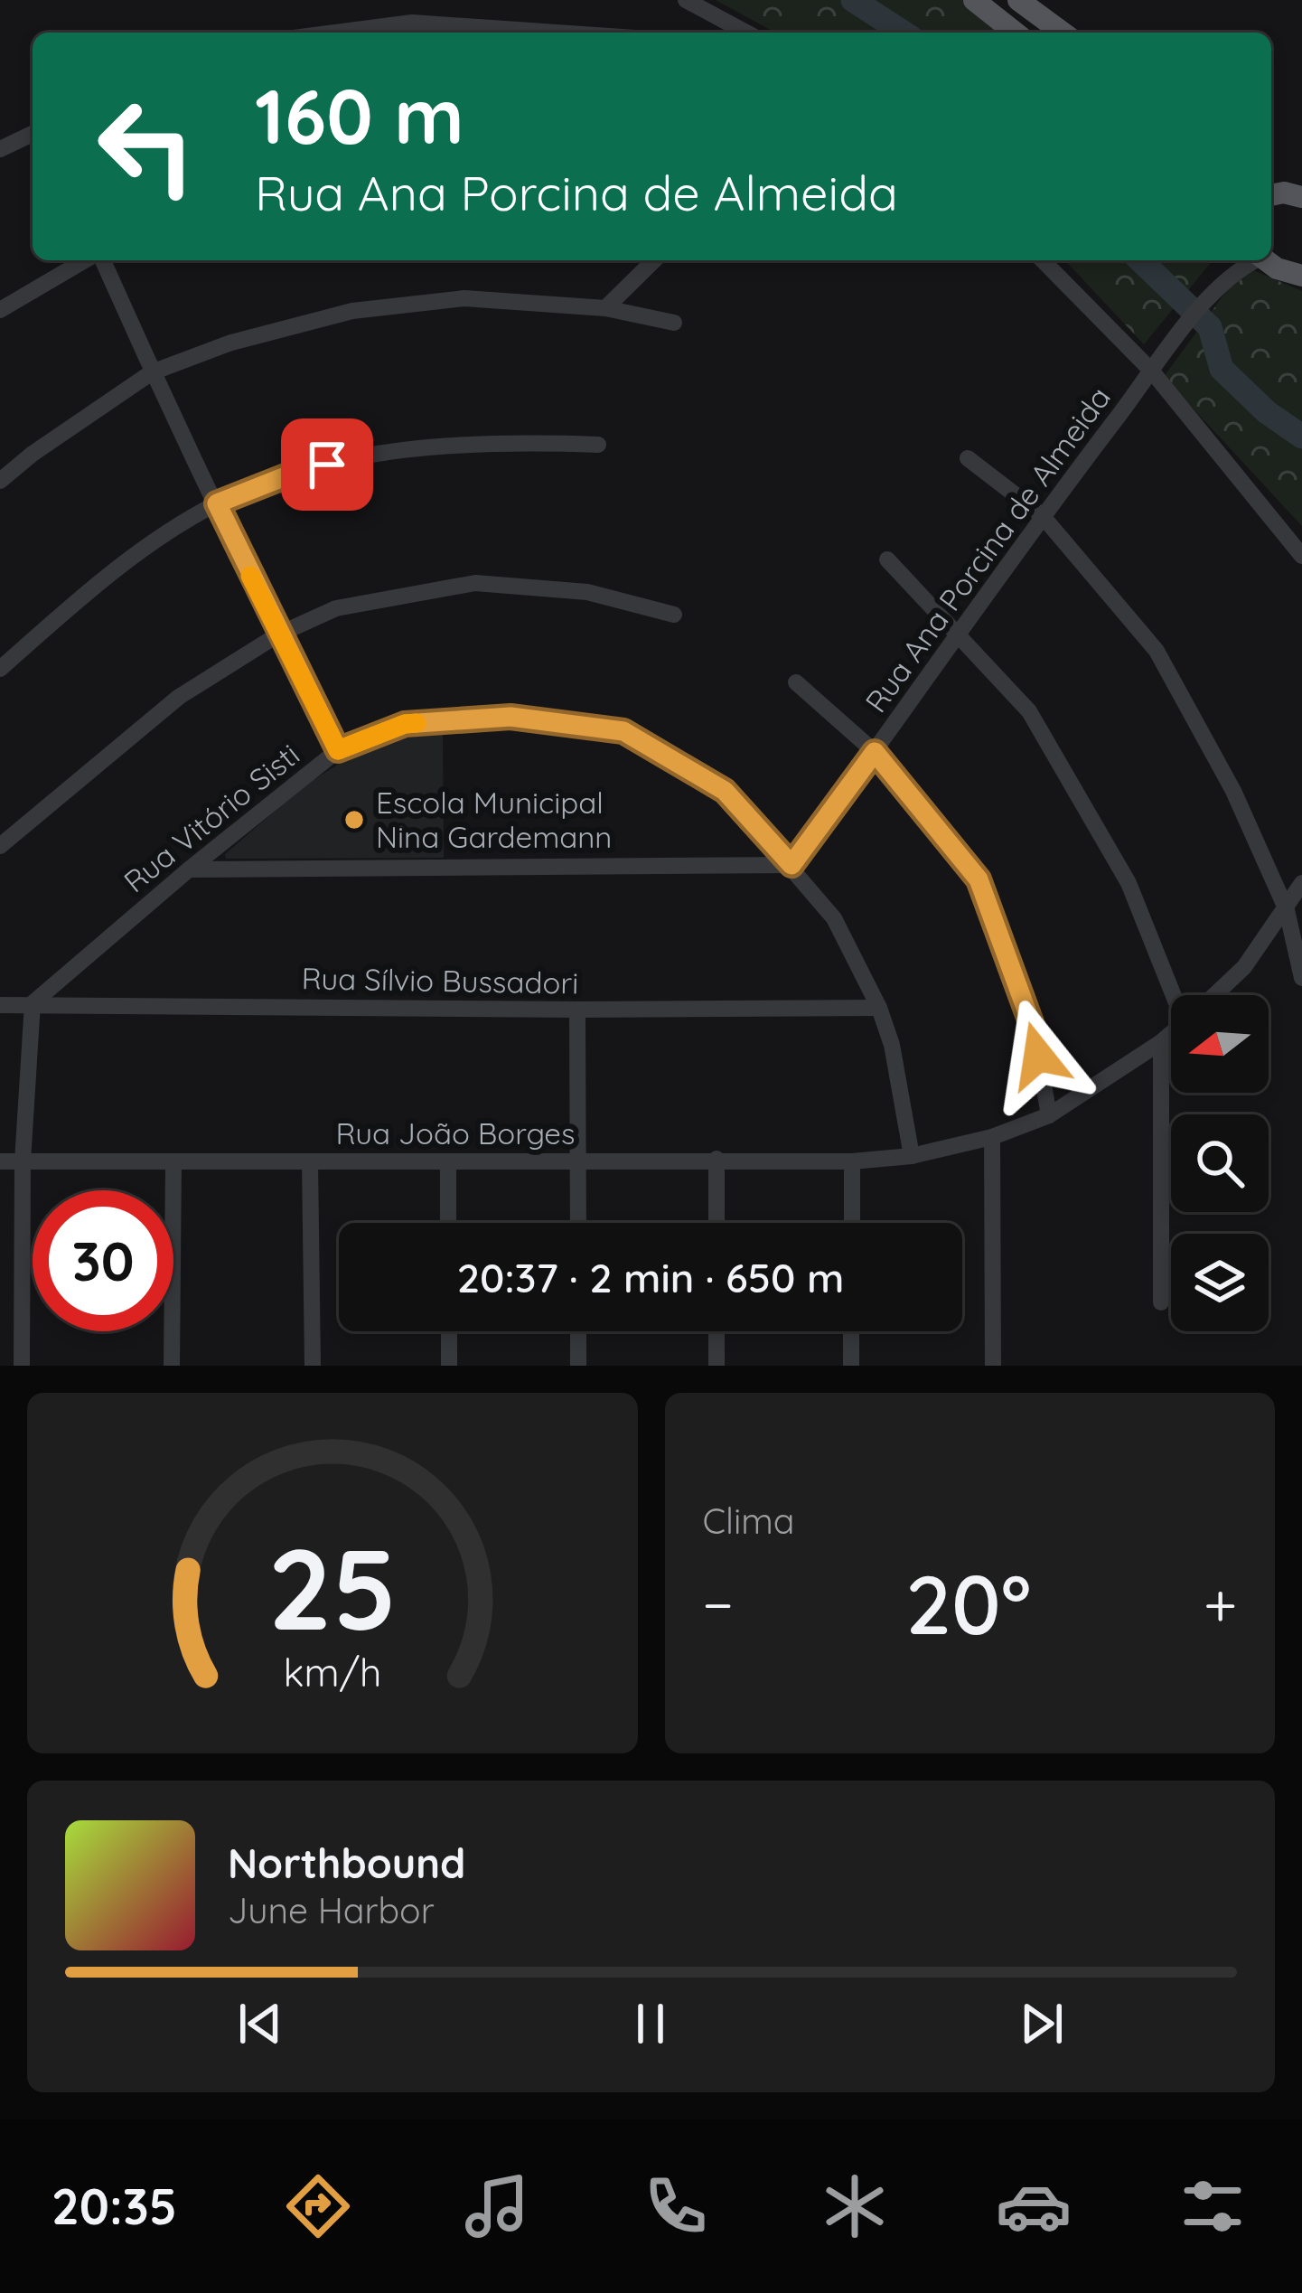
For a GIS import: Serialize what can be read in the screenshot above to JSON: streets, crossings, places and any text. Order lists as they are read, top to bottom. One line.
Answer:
{"streets":{"street":["Rua Ana Porcina de Almeida","Rua Vitório Sisti","Rua Sílvio Bussadori","Rua João Borges"]},"crossings":[["Rua Ana Porcina de Almeida","Rua Vitório Sisti"],["Rua Vitório Sisti","Rua Sílvio Bussadori"],["Rua Vitório Sisti","Rua João Borges"]],"places":["Escola Municipal Nina Gardemann"],"north":"left","page":{"turn":["160 m","Rua Ana Porcina de Almeida"],"limit":"30","trip":"20:37 · 2 min · 650 m","tile":"Clima","heat":["−","20°","+"],"song":["Northbound","June Harbor"],"tabs":"20:35","gauge":["25","km/h"]}}
